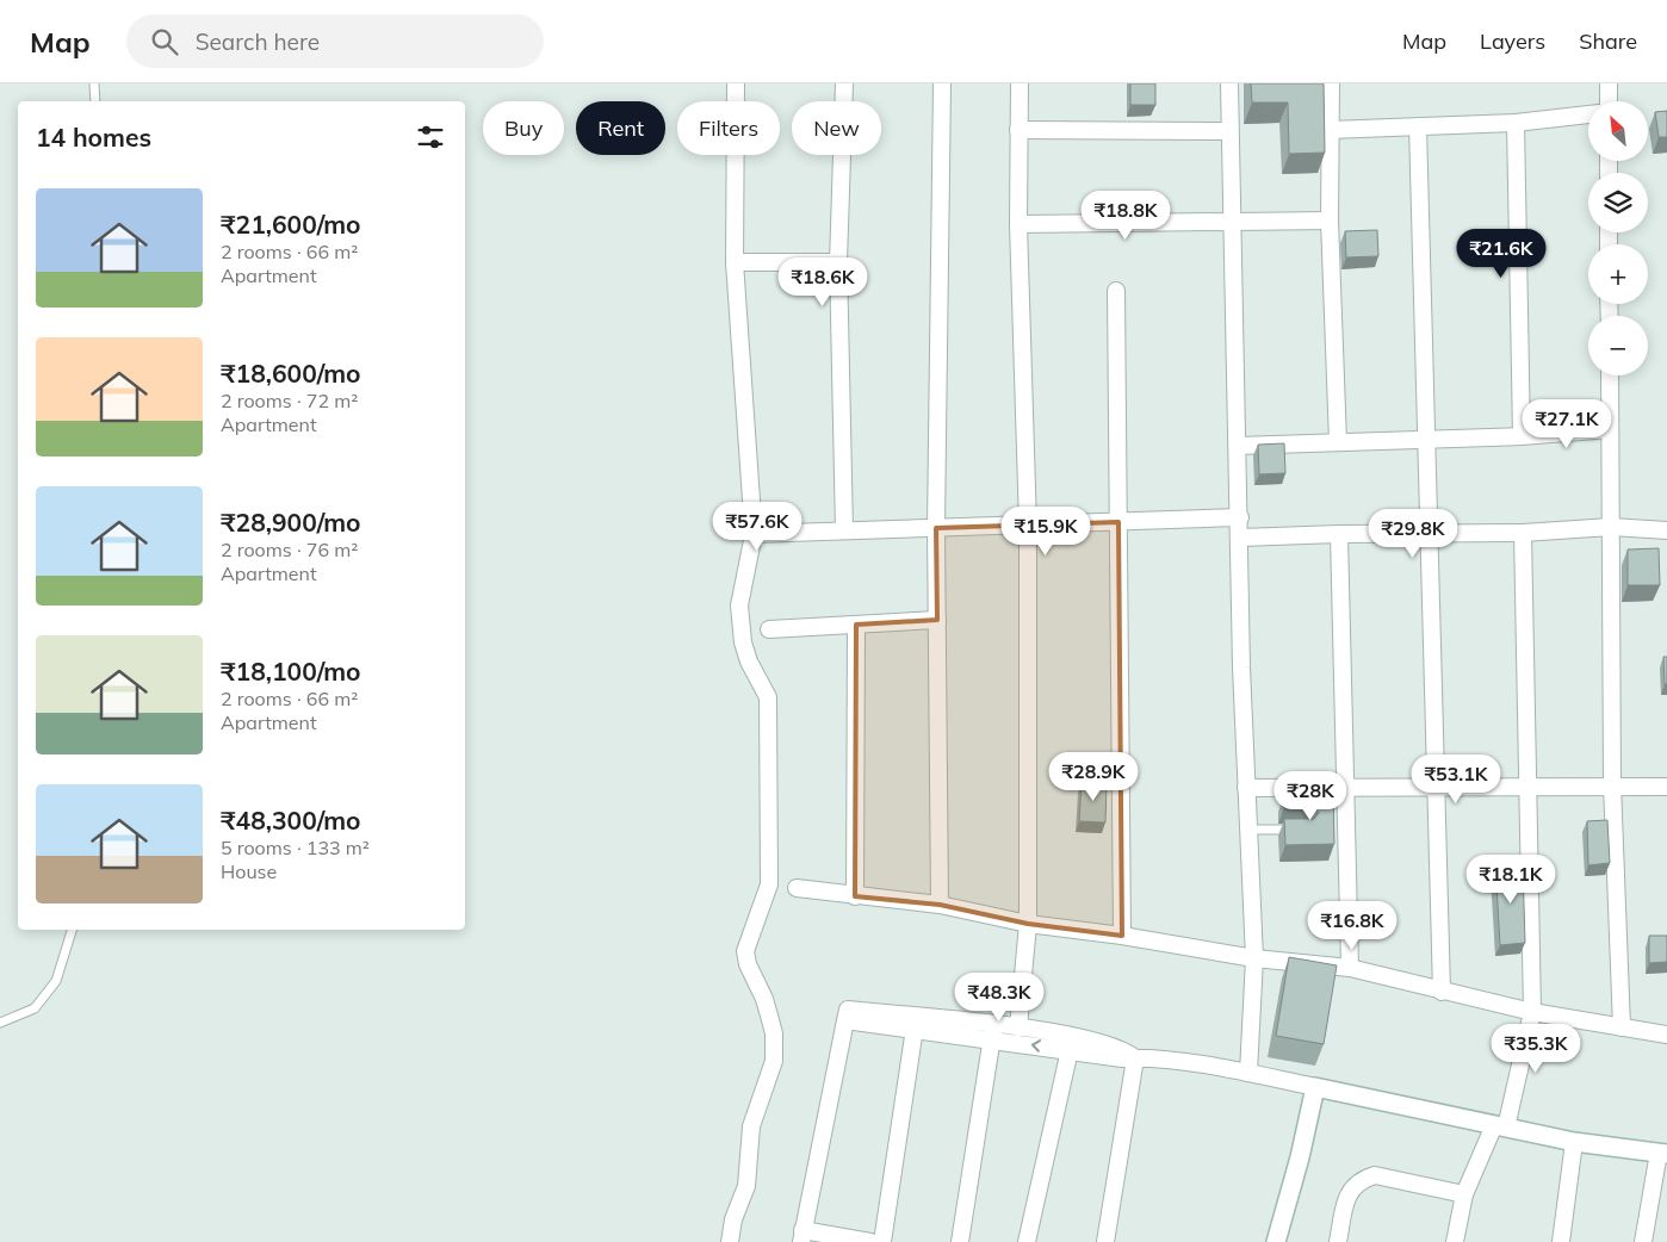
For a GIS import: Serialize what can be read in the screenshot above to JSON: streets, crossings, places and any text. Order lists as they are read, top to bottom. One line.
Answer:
{"north":"top left","page":{"header":"Map","search":"Search here","nav":["Map","Layers","Share"],"map_buttons":["+","−"],"chip":["Buy","Rent","Filters","New"],"heading":"14 homes","list":[{"name":"₹21,600/mo","note":"2 rooms · 66 m² · Apartment"},{"name":"₹18,600/mo","note":"2 rooms · 72 m² · Apartment"},{"name":"₹28,900/mo","note":"2 rooms · 76 m² · Apartment"},{"name":"₹18,100/mo","note":"2 rooms · 66 m² · Apartment"},{"name":"₹48,300/mo","note":"5 rooms · 133 m² · House"}],"price":["₹18.8K","₹21.6K","₹18.6K","₹27.1K","₹57.6K","₹15.9K","₹29.8K","₹28.9K","₹53.1K","₹28K","₹18.1K","₹16.8K","₹48.3K","₹35.3K"]}}
